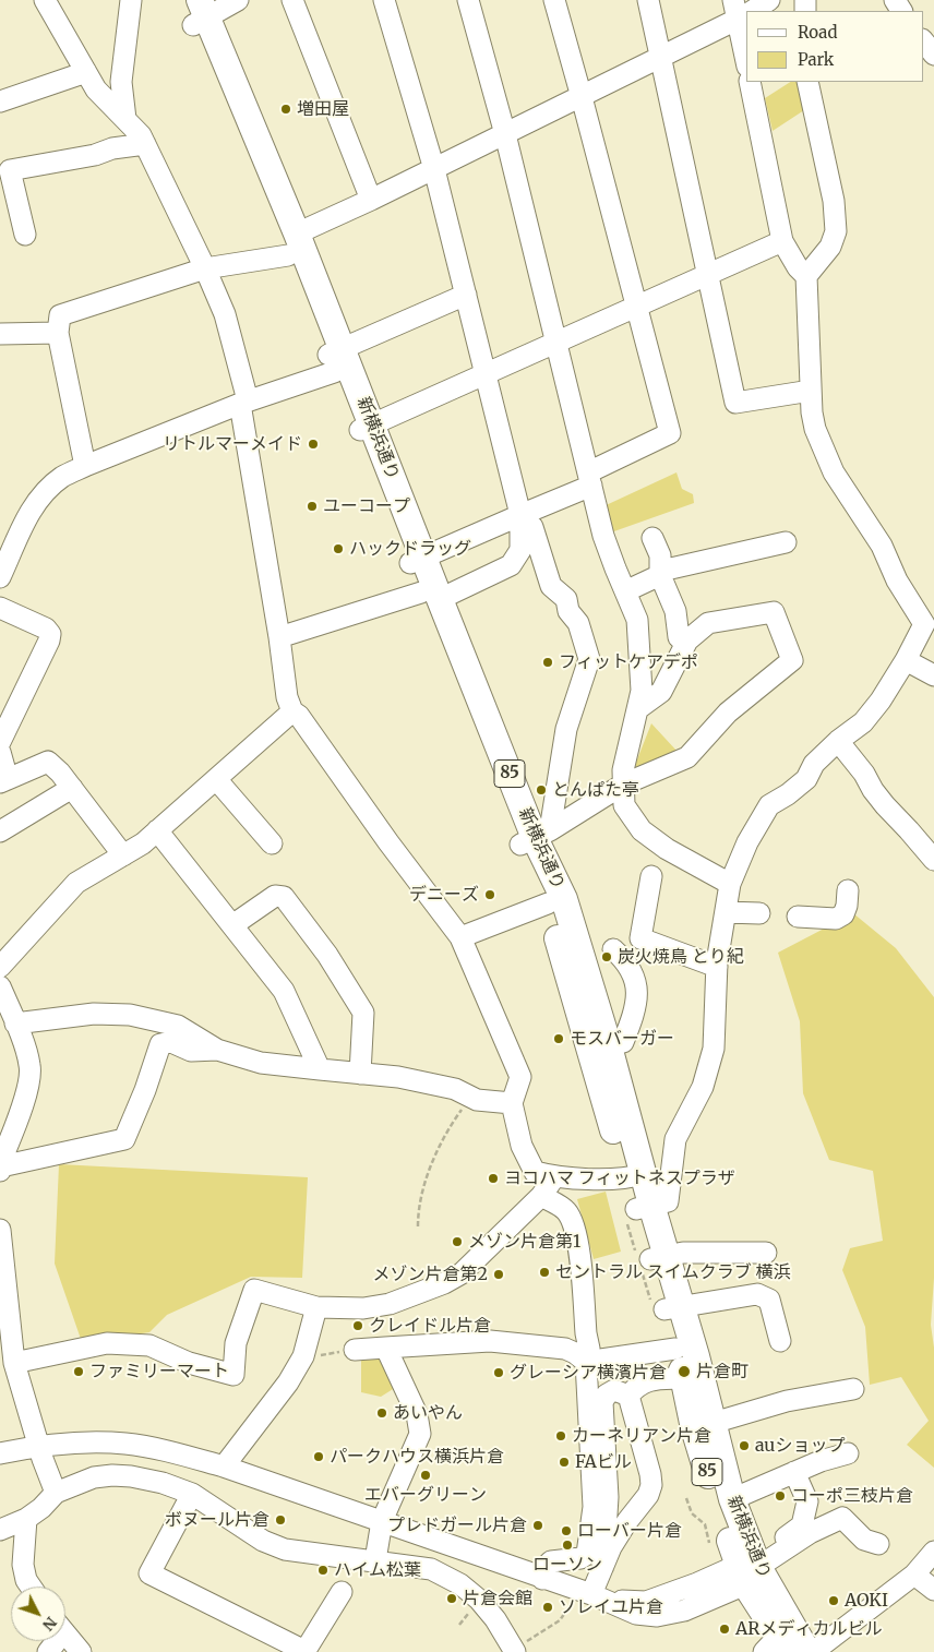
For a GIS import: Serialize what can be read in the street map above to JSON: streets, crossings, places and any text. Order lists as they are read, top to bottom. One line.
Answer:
{"streets":{"main road":["新横浜通り","85"]},"places":["増田屋","リトルマーメイド","ユーコープ","ハックドラッグ","フィットケアデポ","とんぱた亭","デニーズ","炭火焼鳥 とり紀","モスバーガー","ヨコハマ フィットネスプラザ","メゾン片倉第1","セントラル スイムクラブ 横浜","メゾン片倉第2","クレイドル片倉","ファミリーマート","片倉町","グレーシア横濱片倉","あいやん","カーネリアン片倉","auショップ","パークハウス横浜片倉","FAビル","エバーグリーン","コーポ三枝片倉","ボヌール片倉","プレドガール片倉","ローバー片倉","ローソン","ハイム松葉","片倉会館","AOKI","ソレイユ片倉","ARメディカルビル"],"legend":["Road","Park"],"north":"bottom right"}
